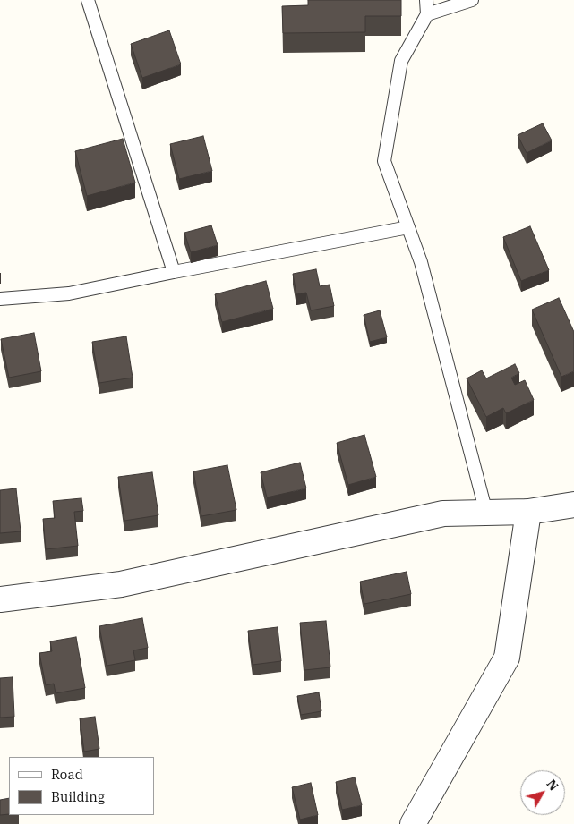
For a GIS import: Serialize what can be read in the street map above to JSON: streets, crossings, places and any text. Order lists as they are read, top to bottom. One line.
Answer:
{"legend":["Road","Building"],"north":"top right"}
